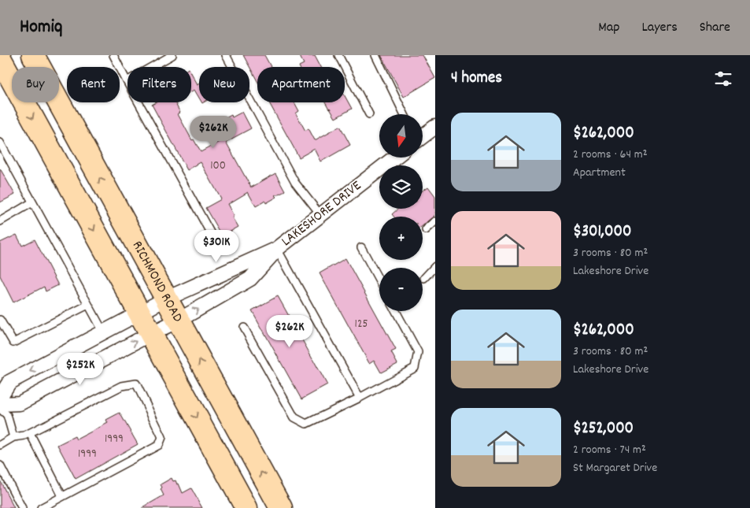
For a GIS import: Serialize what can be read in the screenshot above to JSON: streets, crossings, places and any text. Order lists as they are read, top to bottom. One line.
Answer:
{"streets":{"main road":["RICHMOND ROAD"],"street":["LAKESHORE DRIVE"]},"crossings":[["LAKESHORE DRIVE","RICHMOND ROAD"]],"house_numbers":["100","125","1999","1999"],"north":"bottom","page":{"header":"Homiq","nav":["Map","Layers","Share"],"heading":"4 homes","chip":["Buy","Rent","Filters","New","Apartment"],"list":[{"name":"$262,000","note":"2 rooms · 64 m² · Apartment"},{"name":"$301,000","note":"3 rooms · 80 m² · Lakeshore Drive"},{"name":"$262,000","note":"3 rooms · 80 m² · Lakeshore Drive"},{"name":"$252,000","note":"2 rooms · 74 m² · St Margaret Drive"}],"map_buttons":["+","−"],"price":["$262K","$301K","$262K","$252K"]}}
